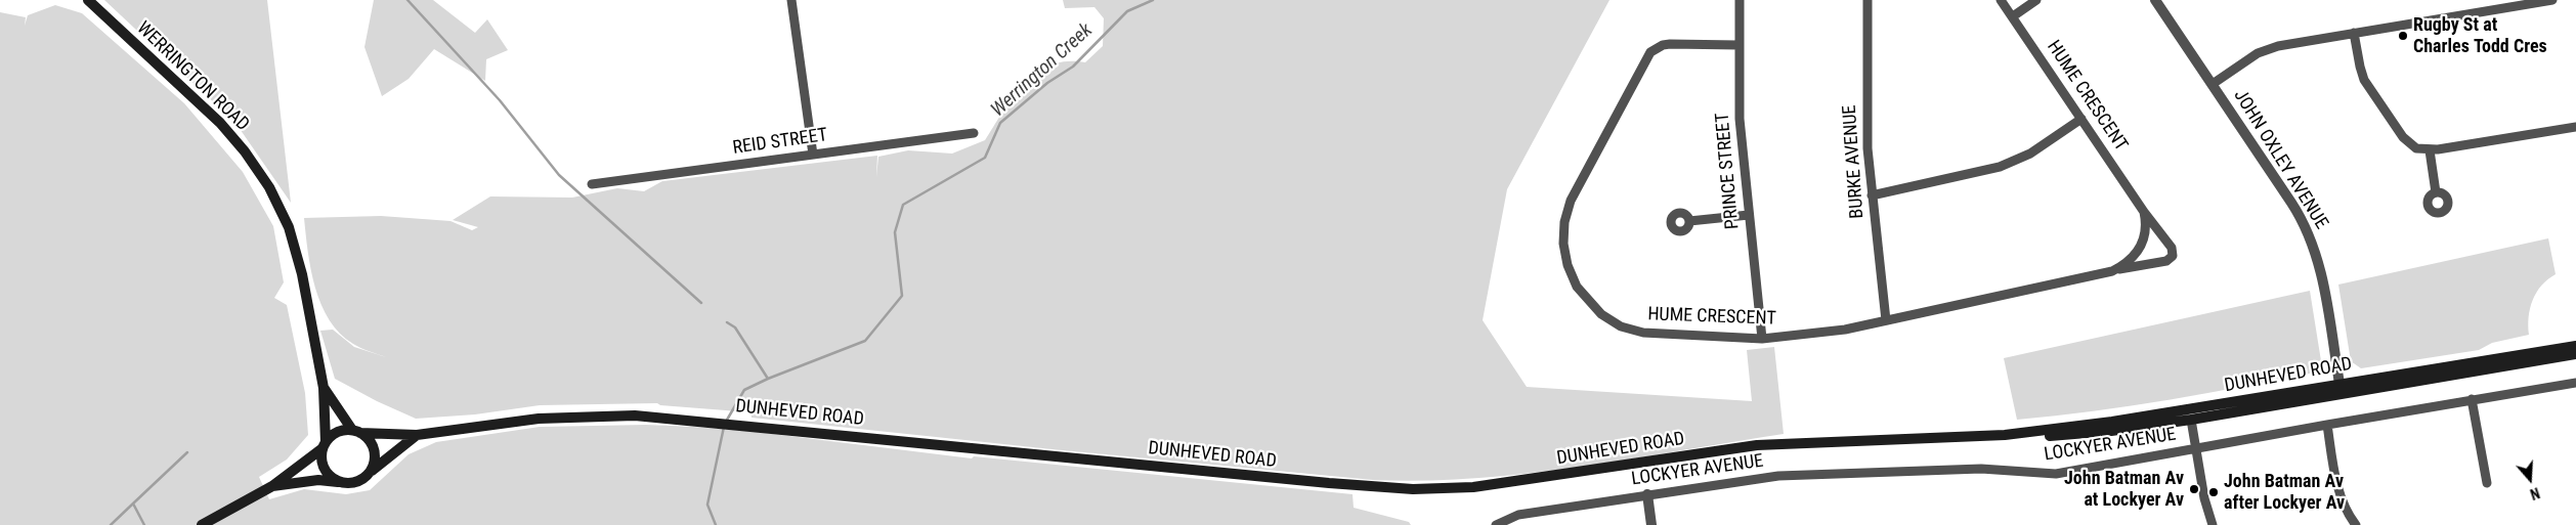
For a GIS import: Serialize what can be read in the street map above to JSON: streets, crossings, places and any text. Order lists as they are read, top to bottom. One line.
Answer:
{"streets":{"main road":["WERRINGTON ROAD","DUNHEVED ROAD"],"street":["HUME CRESCENT","REID STREET","JOHN OXLEY AVENUE","BURKE AVENUE","PRINCE STREET","LOCKYER AVENUE"]},"crossings":[["WERRINGTON ROAD","DUNHEVED ROAD"],["HUME CRESCENT","BURKE AVENUE"],["HUME CRESCENT","PRINCE STREET"],["JOHN OXLEY AVENUE","DUNHEVED ROAD"]],"water":["Werrington Creek"],"places":["Rugby St at Charles Todd Cres","John Batman Av at Lockyer Av","John Batman Av after Lockyer Av"],"north":"bottom"}
